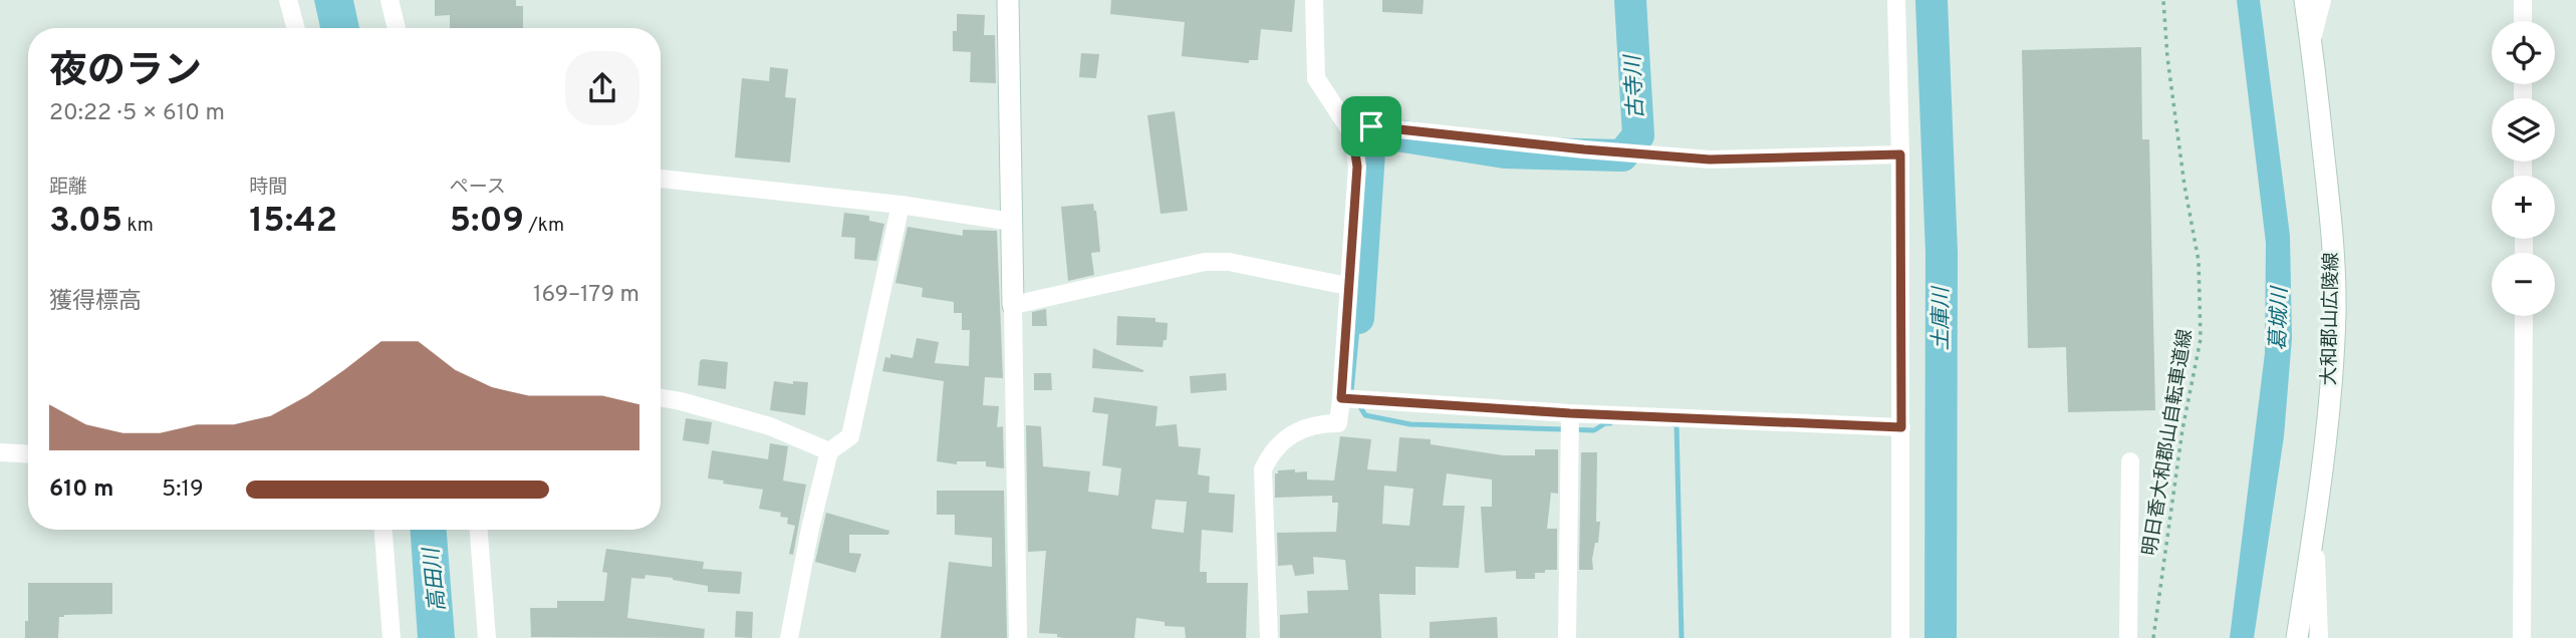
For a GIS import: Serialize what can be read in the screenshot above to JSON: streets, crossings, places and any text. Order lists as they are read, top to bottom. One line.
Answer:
{"streets":{"main road":["大和郡山広陵線"],"path":["明日香大和郡山自転車道線"]},"water":["古寺川","土庫川","葛城川","高田川"],"page":{"map_buttons":["+","−"],"heading":["夜のラン","20:22 · 5 × 610 m"],"stats":[["距離","3.05 km"],["時間","15:42"],["ペース","5:09 /km"]],"chart":["獲得標高","169–179 m"],"list":[{"name":"610 m","note":"5:19"}]}}
